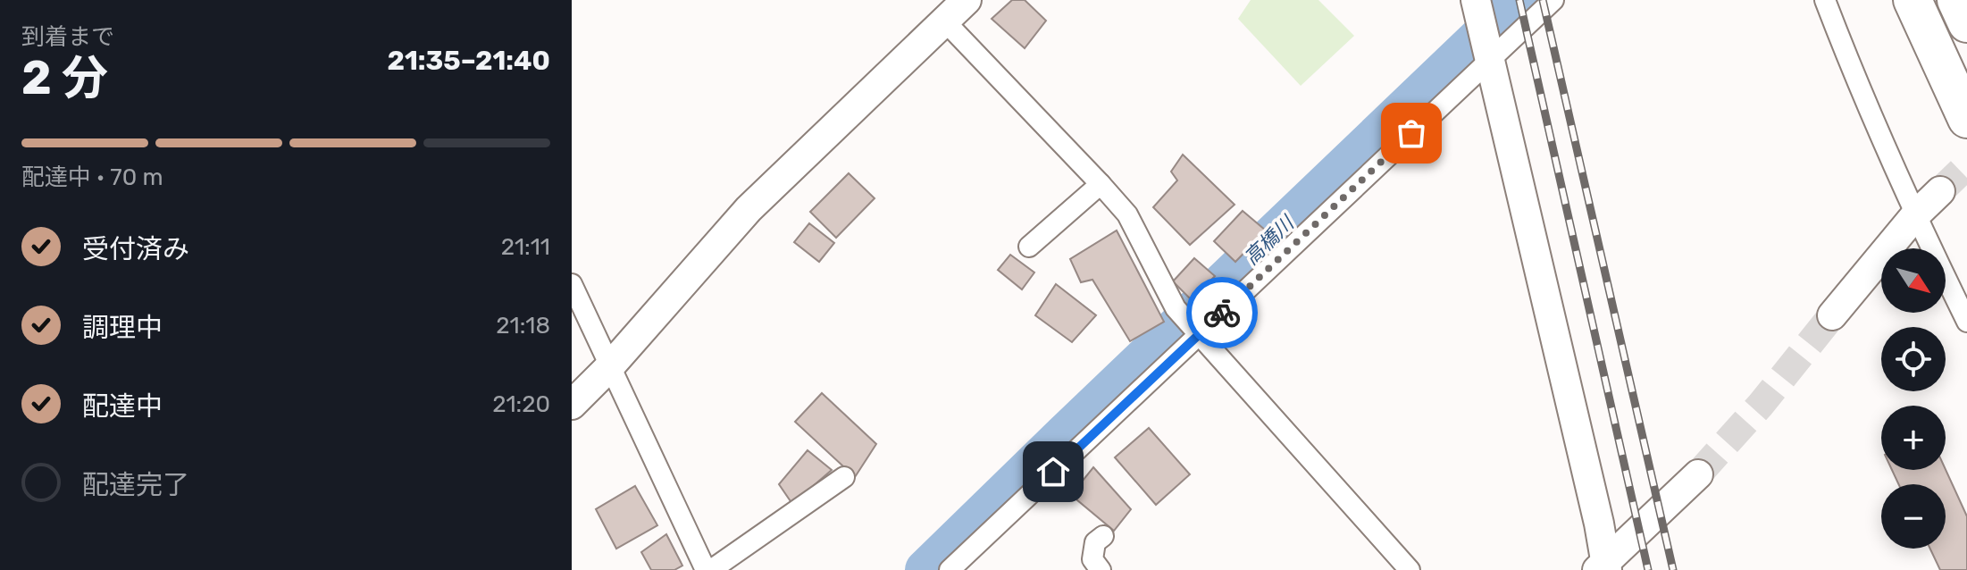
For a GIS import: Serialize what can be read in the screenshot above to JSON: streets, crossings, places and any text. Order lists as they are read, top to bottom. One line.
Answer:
{"water":["高橋川"],"north":"bottom right","page":{"heading":["2 分","到着まで","21:35–21:40"],"bar":"配達中 · 70 m","list":[["受付済み","21:11"],["調理中","21:18"],["配達中","21:20"],"配達完了"],"map_buttons":["+","−"]}}
